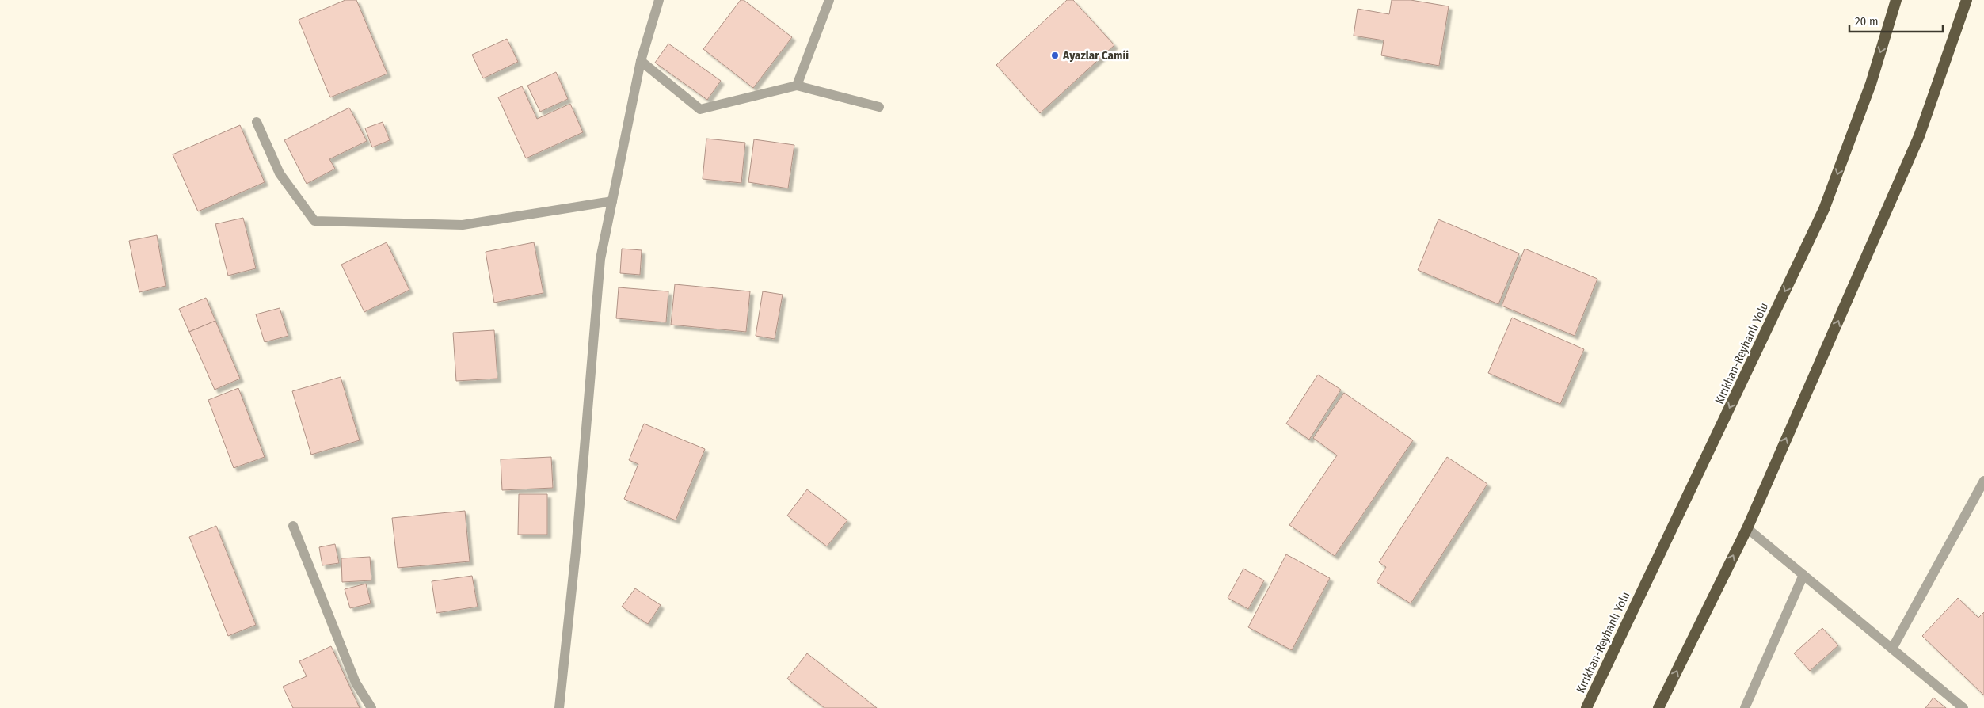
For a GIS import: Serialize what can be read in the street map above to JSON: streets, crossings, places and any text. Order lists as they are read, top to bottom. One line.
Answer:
{"streets":{"highway":["Kırıkhan-Reyhanlı Yolu"]},"places":["Ayazlar Camii"],"scale_bar":"20 m"}
